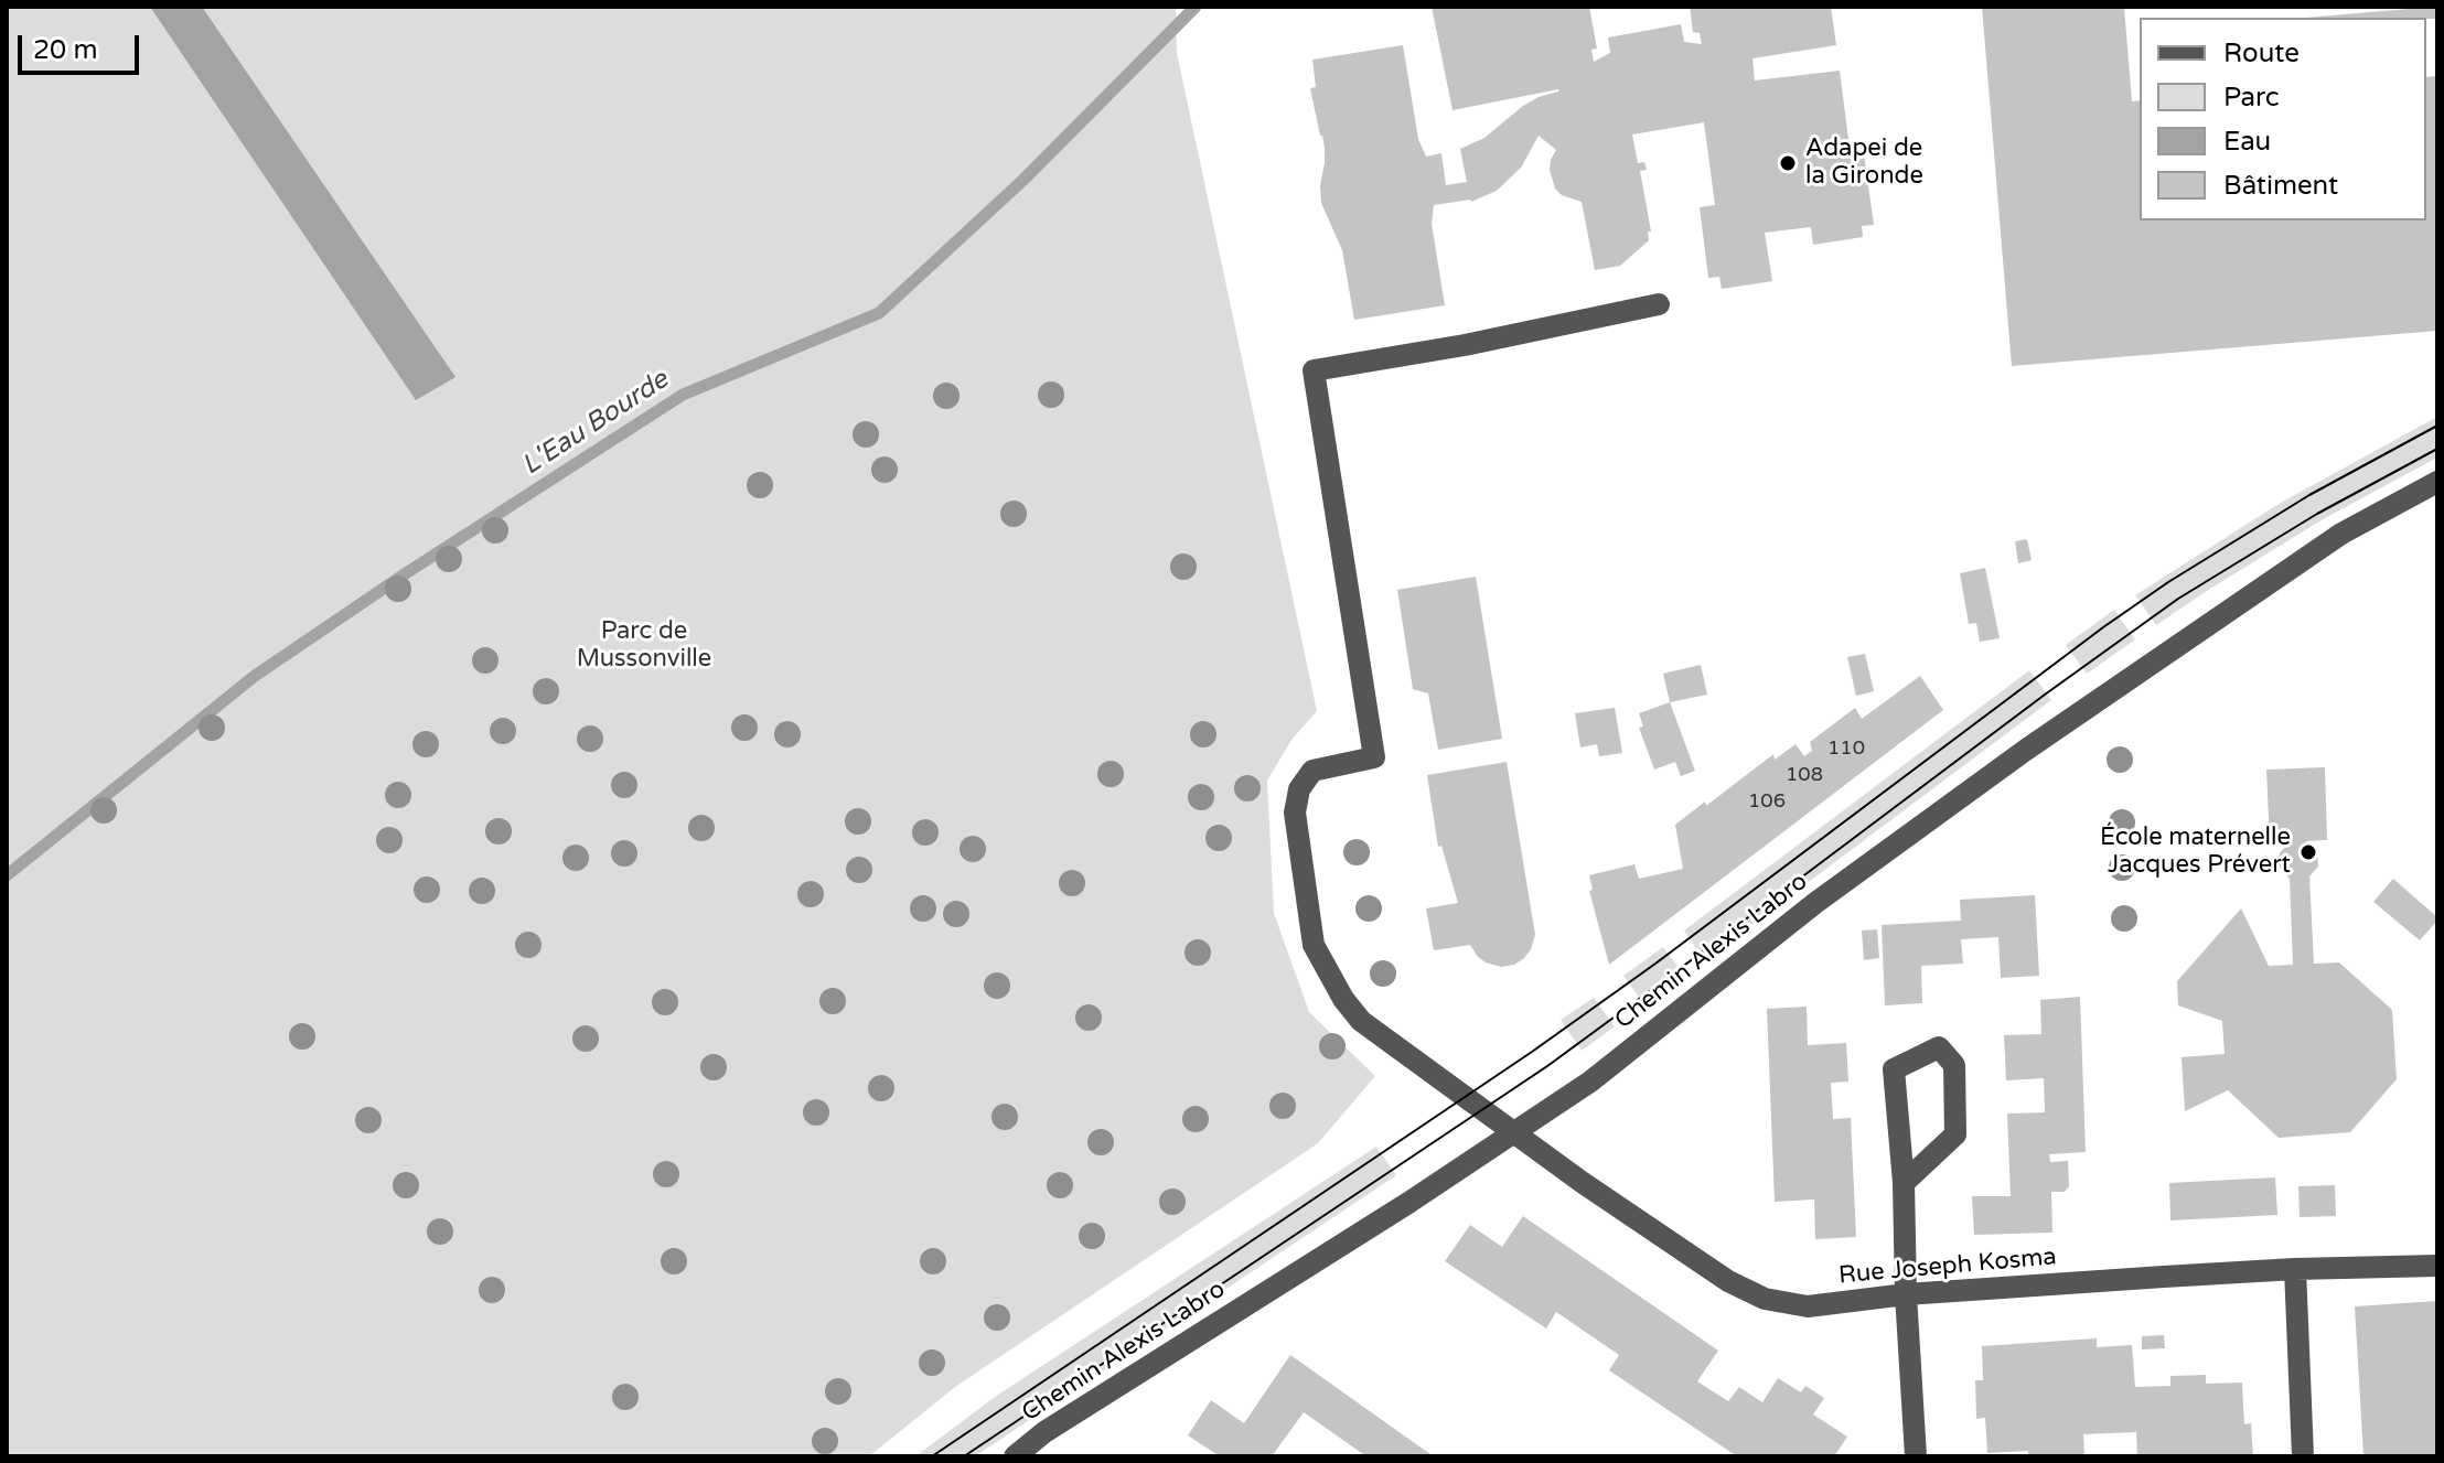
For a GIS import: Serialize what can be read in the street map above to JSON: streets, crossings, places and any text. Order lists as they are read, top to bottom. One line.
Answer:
{"streets":{"street":["Chemin Alexis Labro","Rue Joseph Kosma"]},"crossings":[["Chemin Alexis Labro","Rue Joseph Kosma"]],"water":["L'Eau Bourde"],"parks":["Parc de Mussonville"],"places":["Adapei de la Gironde","École maternelle Jacques Prévert"],"house_numbers":["110","108","106"],"legend":["Route","Parc","Eau","Bâtiment"],"scale_bar":"20 m"}
